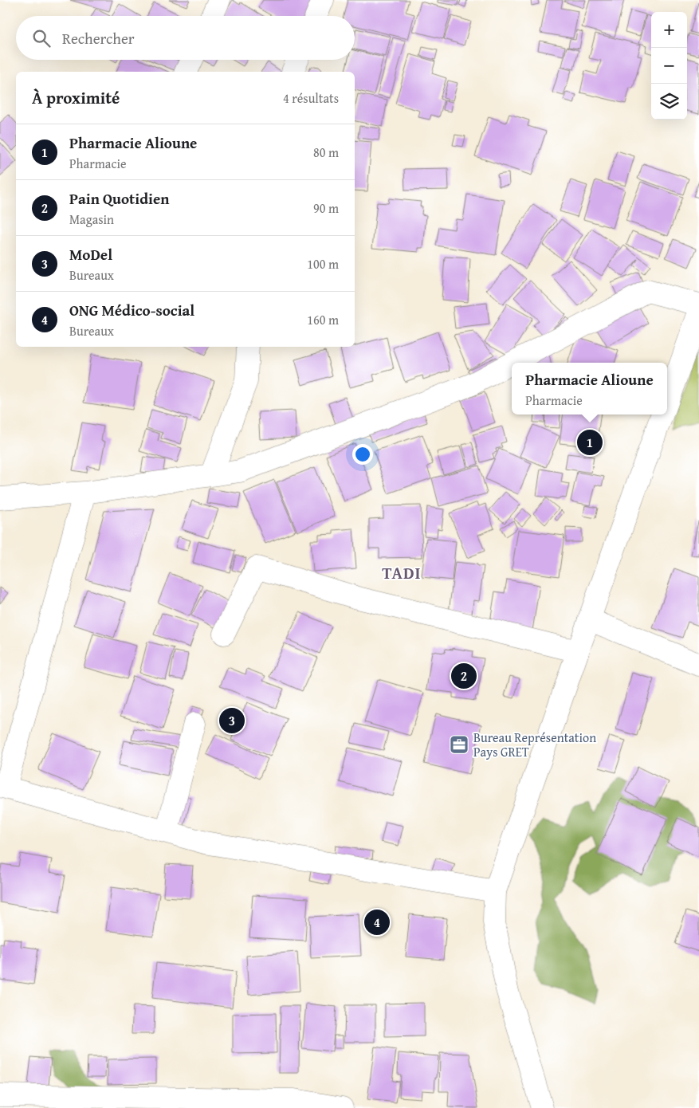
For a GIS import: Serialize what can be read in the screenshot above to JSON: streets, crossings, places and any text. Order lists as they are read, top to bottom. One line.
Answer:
{"districts":["TADI"],"places":{"office":["Bureau Représentation Pays GRET"]},"page":{"map_buttons":["+","−"],"search":"Rechercher","heading":["À proximité","4 résultats"],"list":[{"mark":"1","name":"Pharmacie Alioune","note":"Pharmacie","value":"80 m"},{"mark":"2","name":"Pain Quotidien","note":"Magasin","value":"90 m"},{"mark":"3","name":"MoDel","note":"Bureaux","value":"100 m"},{"mark":"4","name":"ONG Médico-social","note":"Bureaux","value":"160 m"}],"popup":["Pharmacie Alioune","Pharmacie"],"pins":["1","2","3","4"]}}
